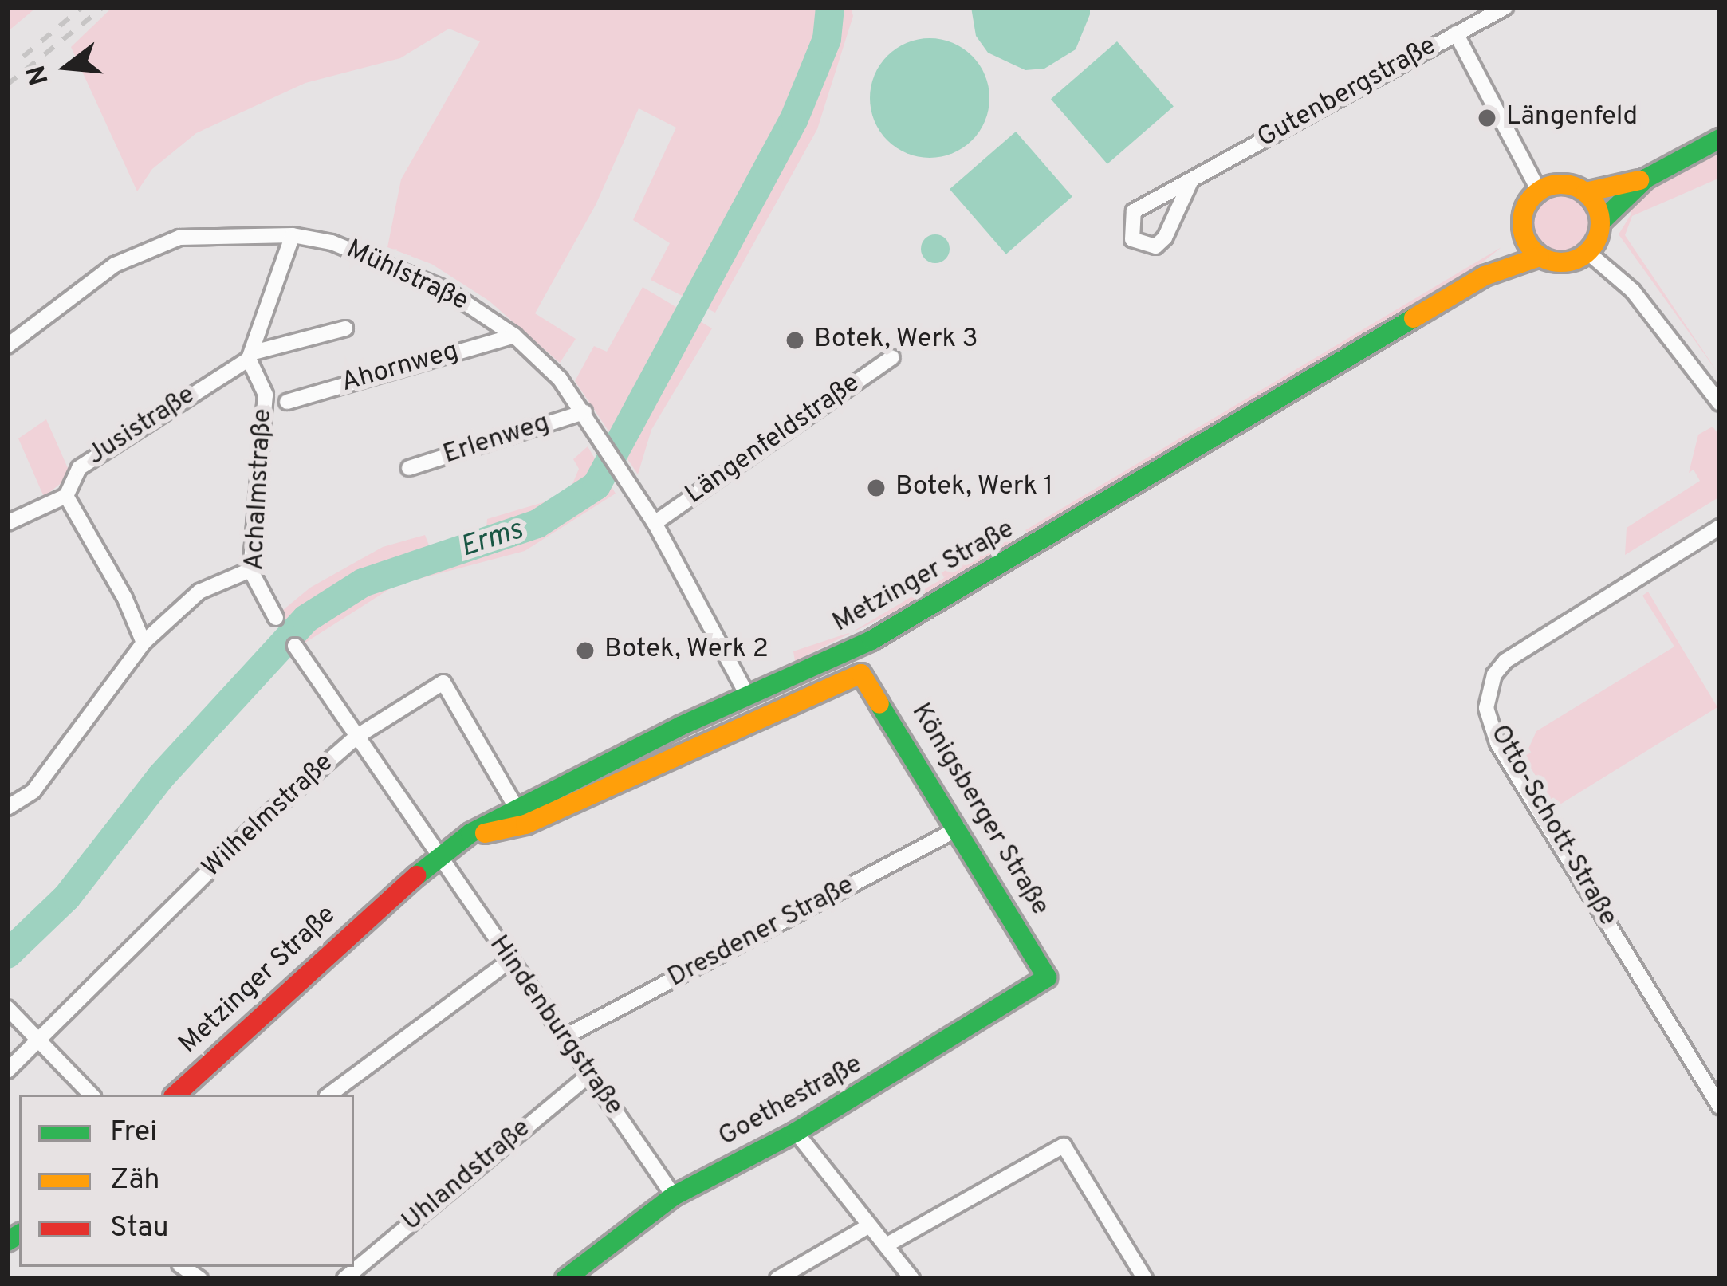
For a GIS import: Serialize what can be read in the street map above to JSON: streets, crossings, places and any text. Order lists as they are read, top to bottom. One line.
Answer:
{"streets":{"street":["Gutenbergstraße","Mühlstraße","Ahornweg","Jusistraße","Erlenweg","Längenfeldstraße","Achalmstraße","Metzinger Straße","Königsberger Straße","Wilhelmstraße","Otto-Schott-Straße","Dresdener Straße","Hindenburgstraße","Goethestraße","Uhlandstraße"]},"crossings":[["Mühlstraße","Ahornweg"],["Mühlstraße","Erlenweg"],["Mühlstraße","Längenfeldstraße"],["Mühlstraße","Metzinger Straße"],["Jusistraße","Achalmstraße"],["Metzinger Straße","Königsberger Straße"],["Metzinger Straße","Wilhelmstraße"],["Metzinger Straße","Hindenburgstraße"],["Königsberger Straße","Dresdener Straße"],["Königsberger Straße","Goethestraße"],["Wilhelmstraße","Hindenburgstraße"],["Dresdener Straße","Hindenburgstraße"],["Hindenburgstraße","Goethestraße"],["Hindenburgstraße","Uhlandstraße"]],"water":["Erms"],"places":["Längenfeld","Botek, Werk 3","Botek, Werk 1","Botek, Werk 2"],"legend":["Frei","Zäh","Stau"],"north":"left"}
